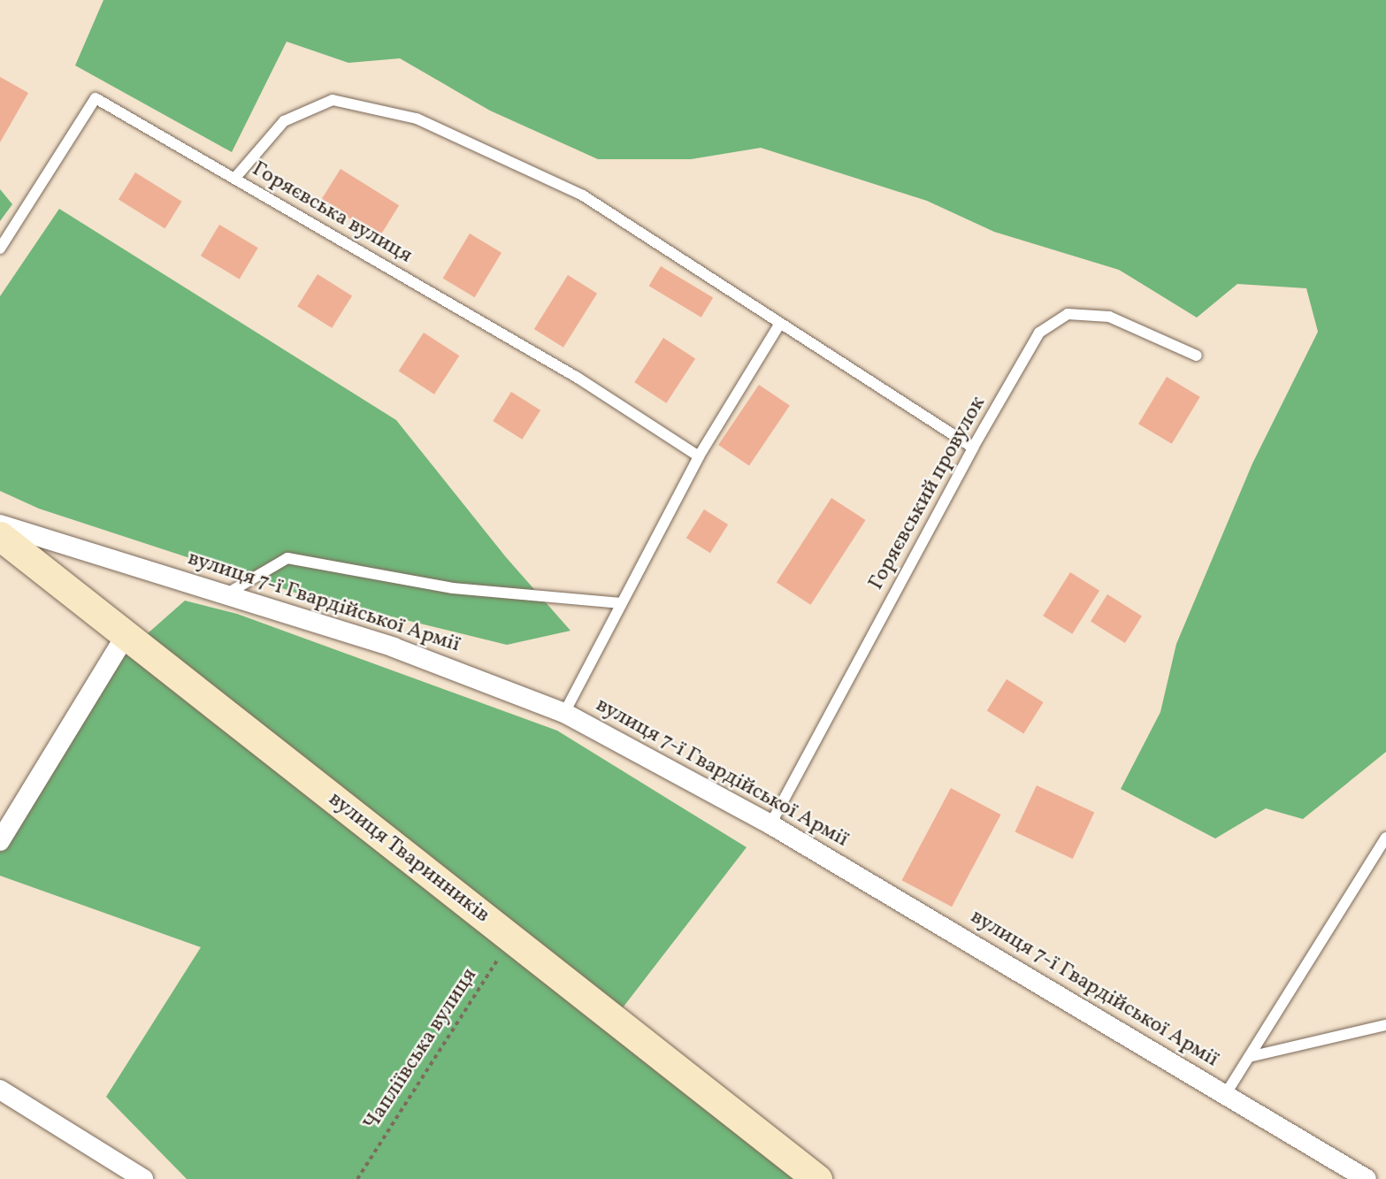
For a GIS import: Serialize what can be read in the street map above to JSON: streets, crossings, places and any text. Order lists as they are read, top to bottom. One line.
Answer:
{"streets":{"main road":["вулиця Тваринників"],"street":["вулиця 7-ї Гвардійської Армії"],"lane":["Горяєвська вулиця","Горяєвський провулок"],"path":["Чапліївська вулиця"]},"crossings":[["Горяєвський провулок","вулиця 7-ї Гвардійської Армії"],["вулиця Тваринників","Чапліївська вулиця"]]}
